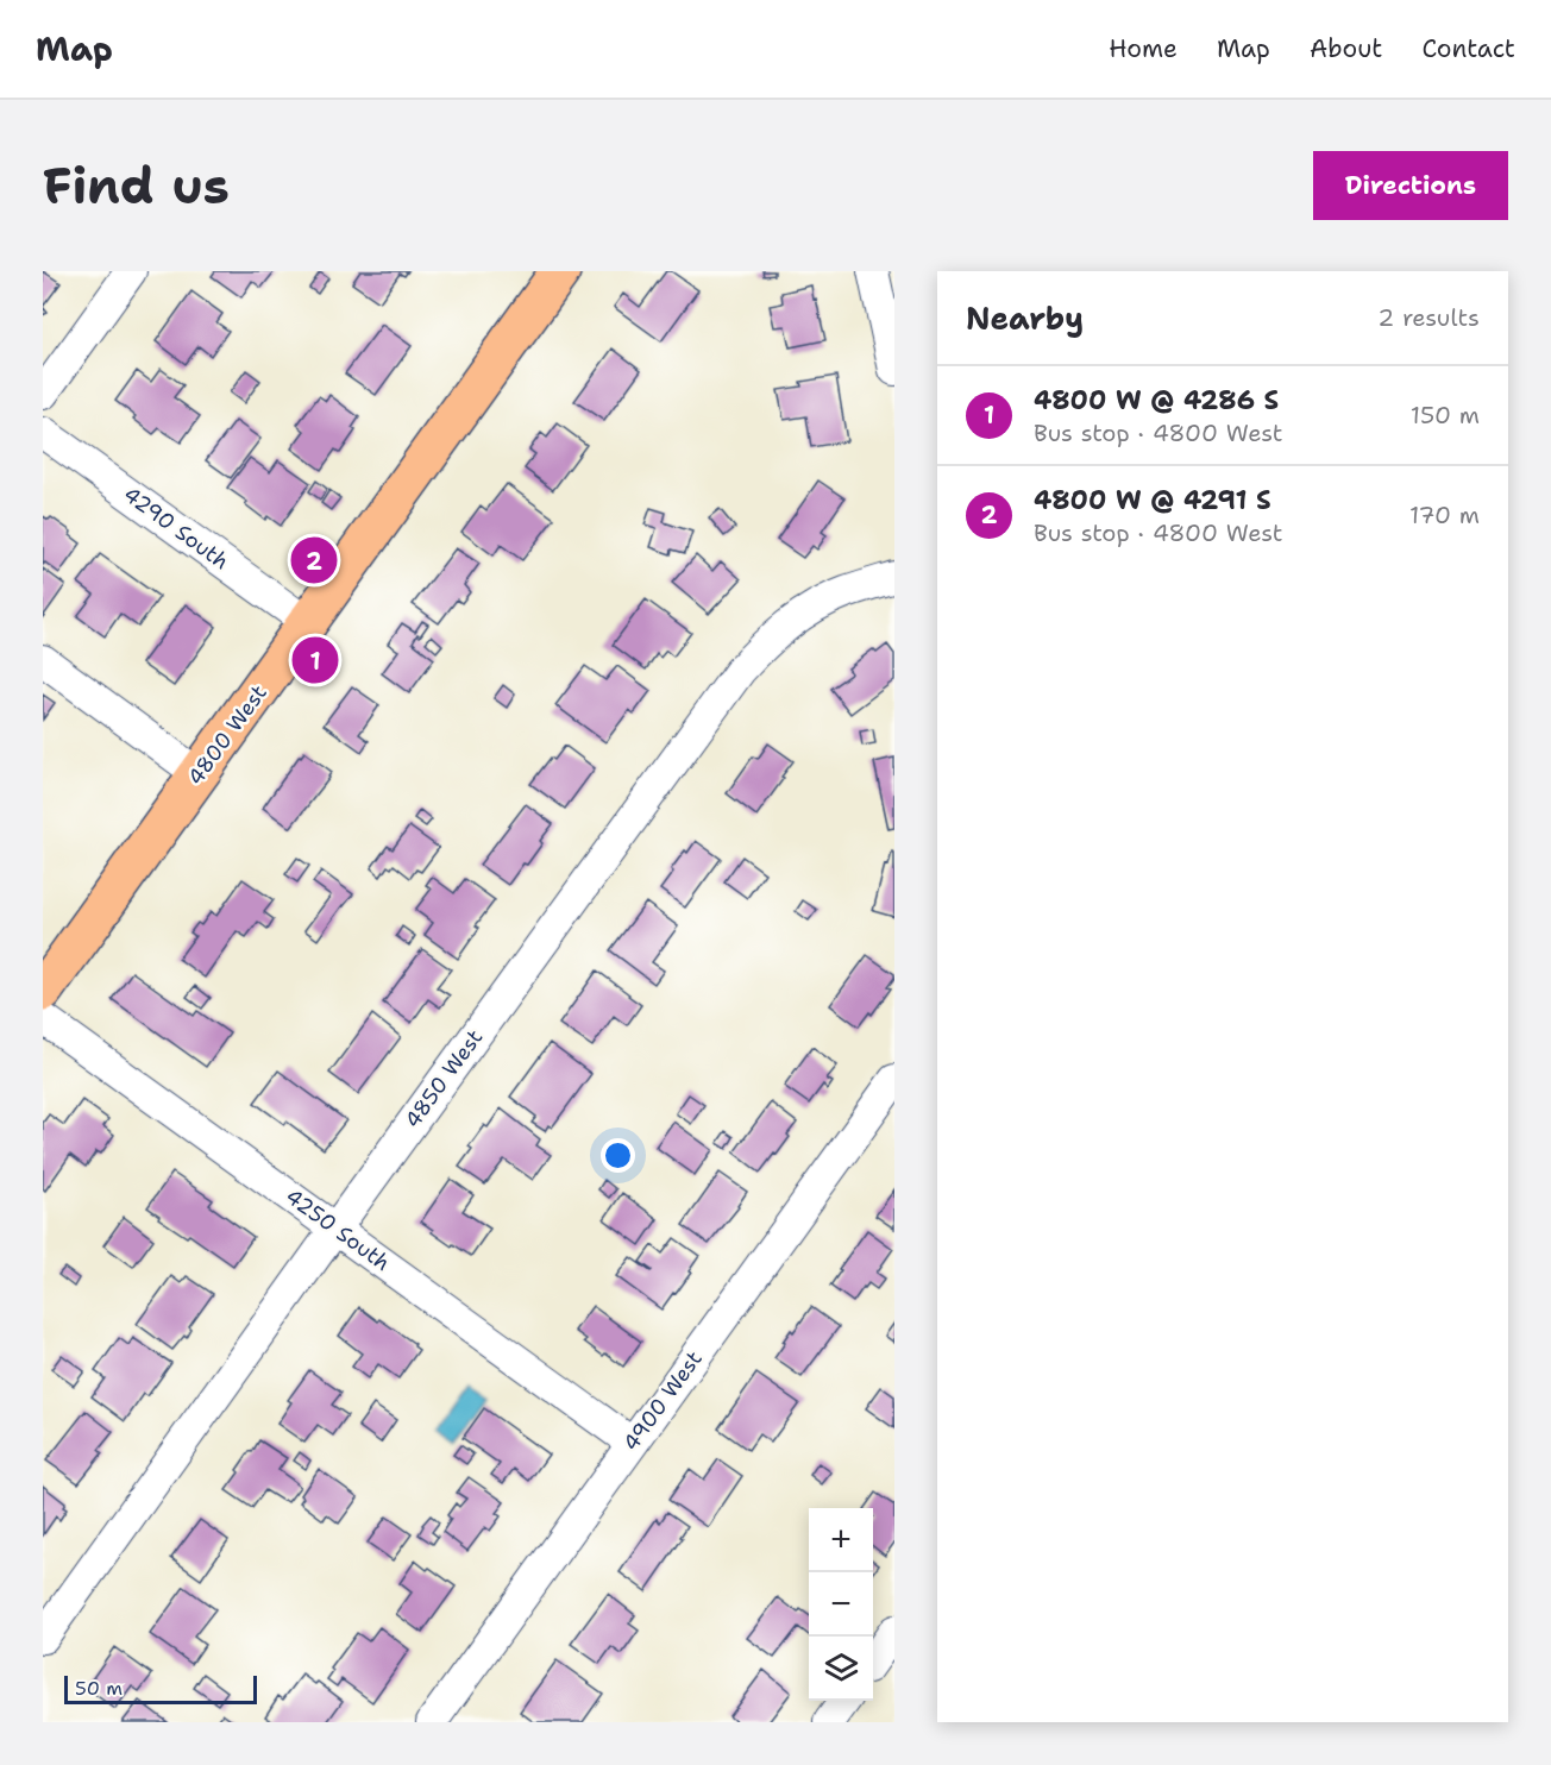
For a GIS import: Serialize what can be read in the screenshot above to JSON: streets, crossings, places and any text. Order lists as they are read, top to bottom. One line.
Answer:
{"streets":{"main road":["4800 West"],"street":["4290 South","4850 West","4250 South","4900 West"]},"crossings":[["4290 South","4800 West"],["4850 West","4250 South"],["4250 South","4900 West"]],"scale_bar":"50 m","page":{"header":"Map","nav":["Home","Map","About","Contact"],"buttons":"Directions","title":"Find us","heading":["Nearby","2 results"],"list":[{"mark":"1","name":"4800 W @ 4286 S","note":"Bus stop · 4800 West","value":"150 m"},{"mark":"2","name":"4800 W @ 4291 S","note":"Bus stop · 4800 West","value":"170 m"}],"pins":["2","1"],"map_buttons":["+","−"],"scale":"50 m"}}
